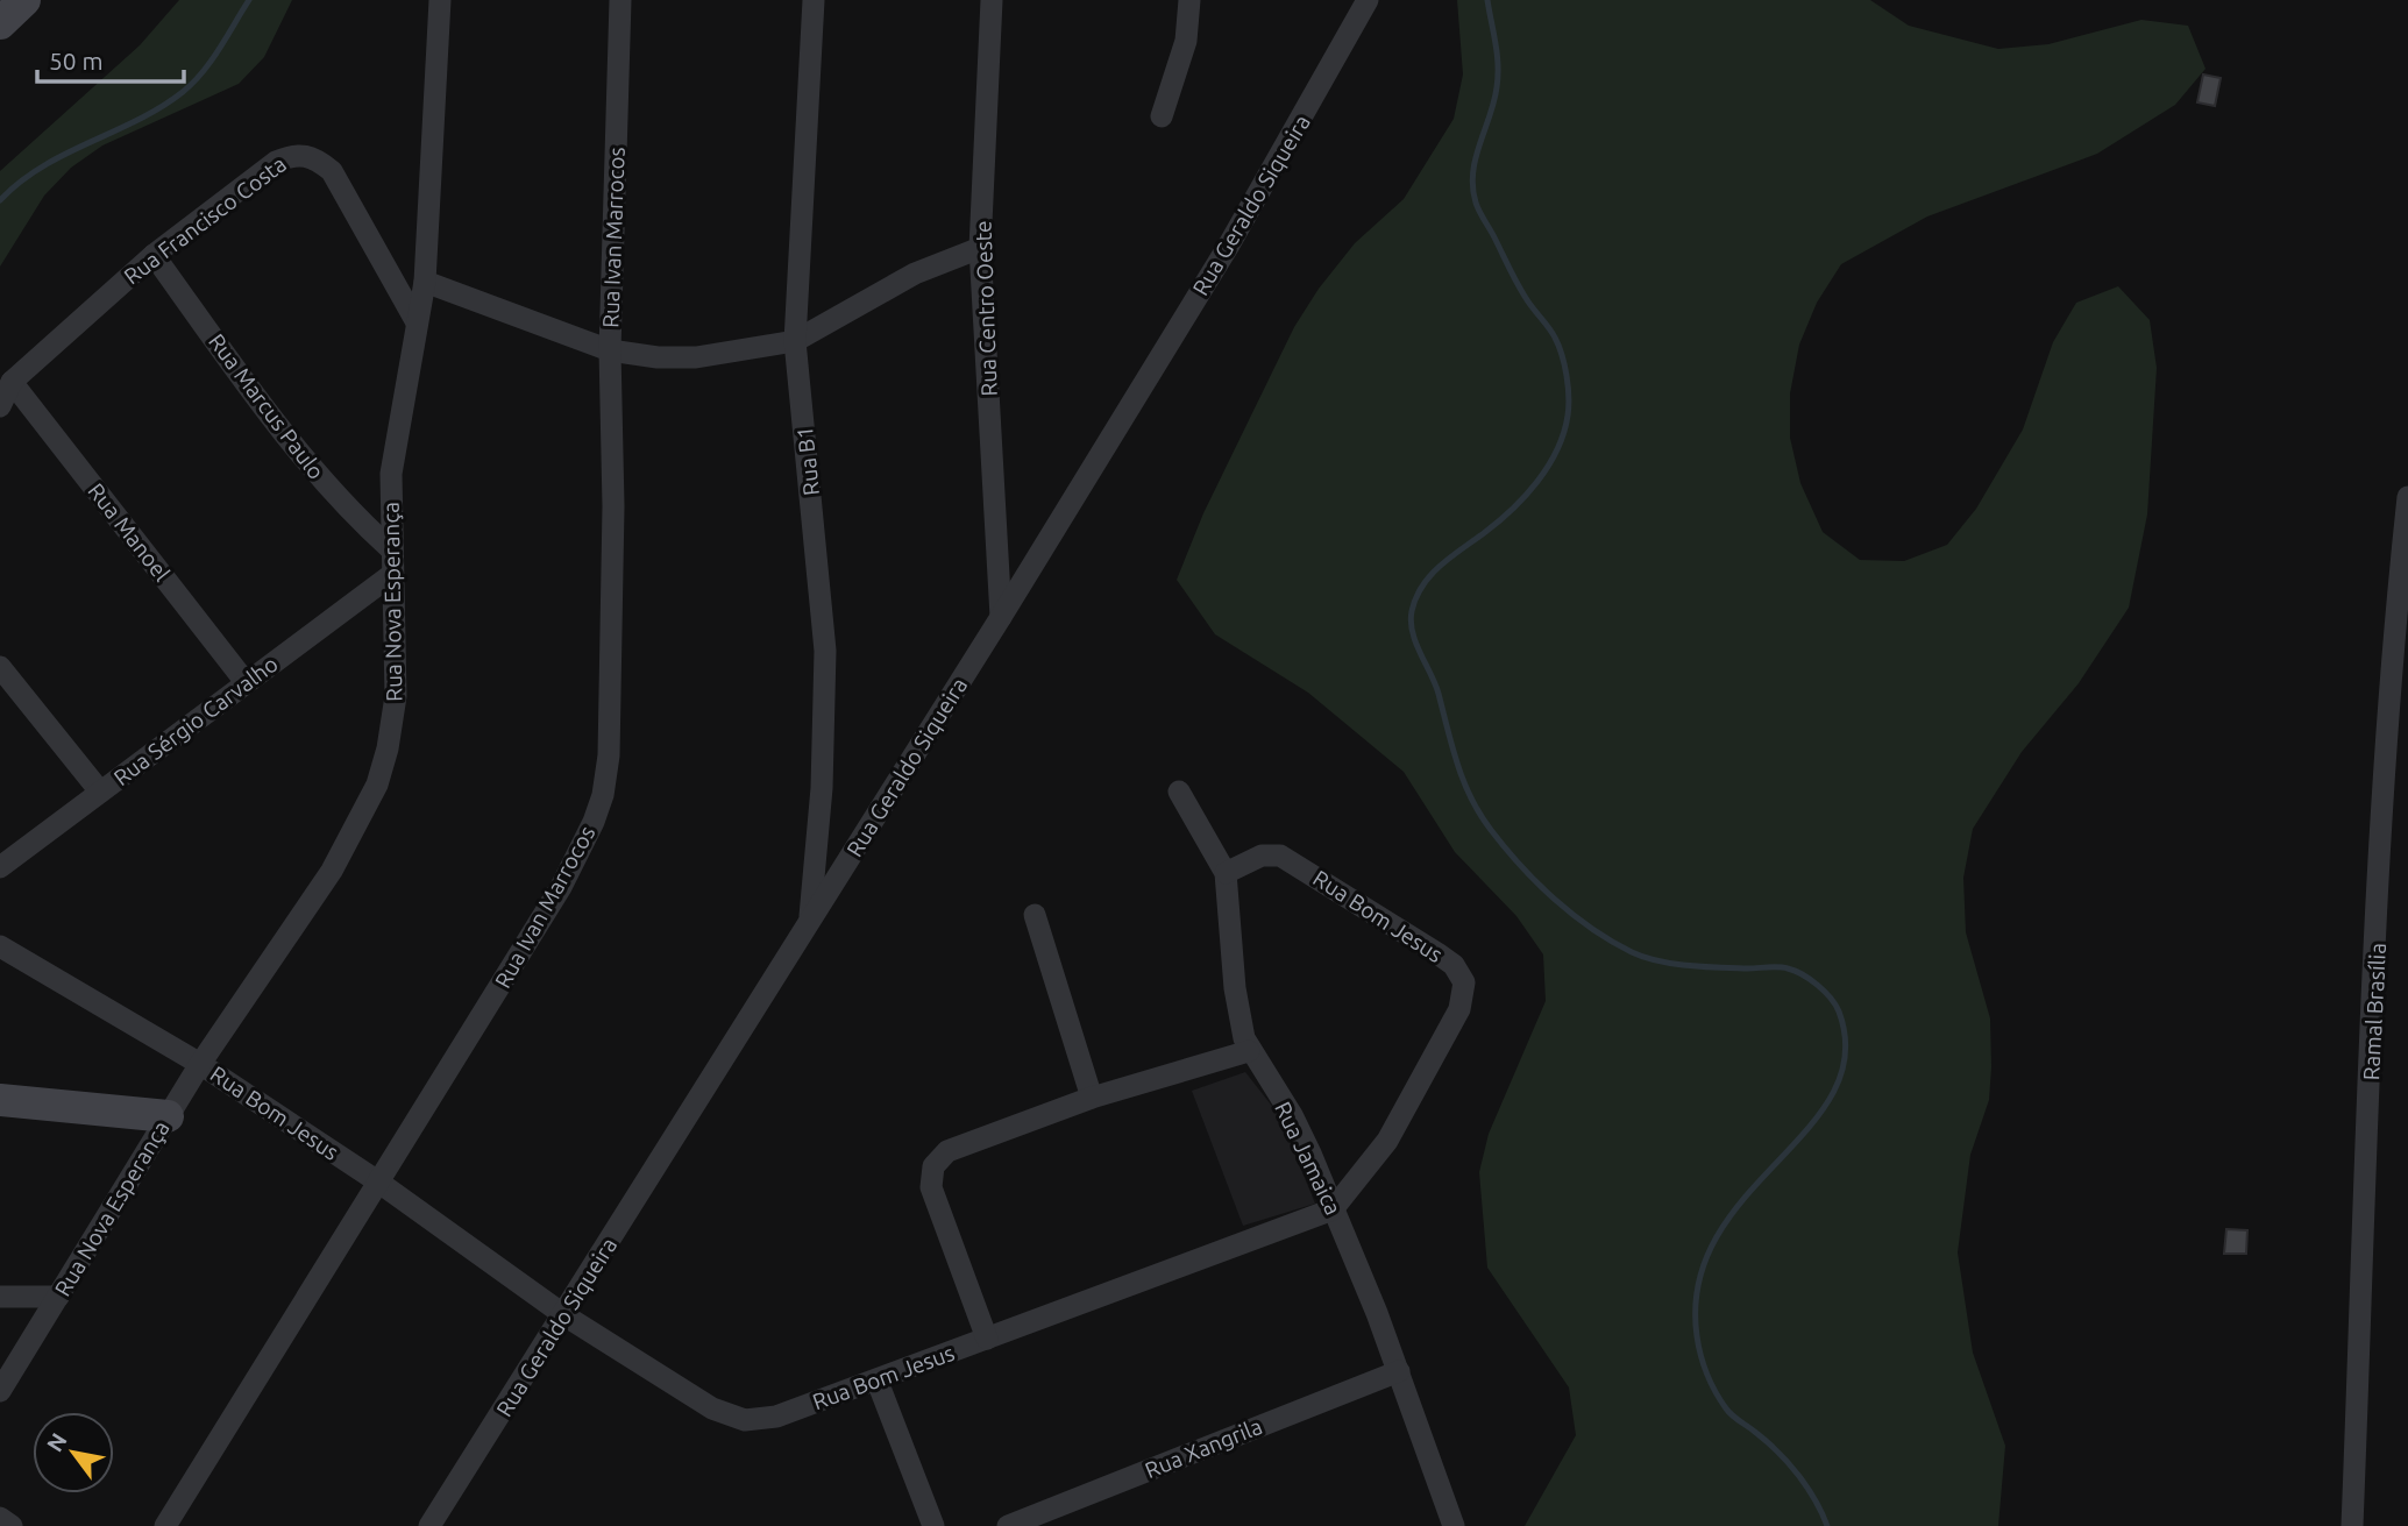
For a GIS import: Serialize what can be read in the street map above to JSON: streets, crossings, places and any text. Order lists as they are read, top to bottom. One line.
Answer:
{"streets":{"street":["Rua Geraldo Siqueira","Rua Francisco Costa","Rua Ivan Marrocos","Rua Centro Oeste","Rua Marcus Paulo","Rua B1","Rua Manoel","Rua Nova Esperança","Rua Sérgio Carvalho","Rua Bom Jesus","Ramal Brasília","Rua Jamaica","Rua Xangrila"]},"crossings":[["Rua Geraldo Siqueira","Rua Centro Oeste"],["Rua Geraldo Siqueira","Rua B1"],["Rua Geraldo Siqueira","Rua Bom Jesus"],["Rua Francisco Costa","Rua Marcus Paulo"],["Rua Francisco Costa","Rua Manoel"],["Rua Francisco Costa","Rua Nova Esperança"],["Rua Ivan Marrocos","Rua Bom Jesus"],["Rua Marcus Paulo","Rua Nova Esperança"],["Rua Manoel","Rua Sérgio Carvalho"],["Rua Nova Esperança","Rua Sérgio Carvalho"],["Rua Nova Esperança","Rua Bom Jesus"],["Rua Bom Jesus","Rua Jamaica"],["Rua Jamaica","Rua Xangrila"]],"scale_bar":"50 m","north":"top left"}
